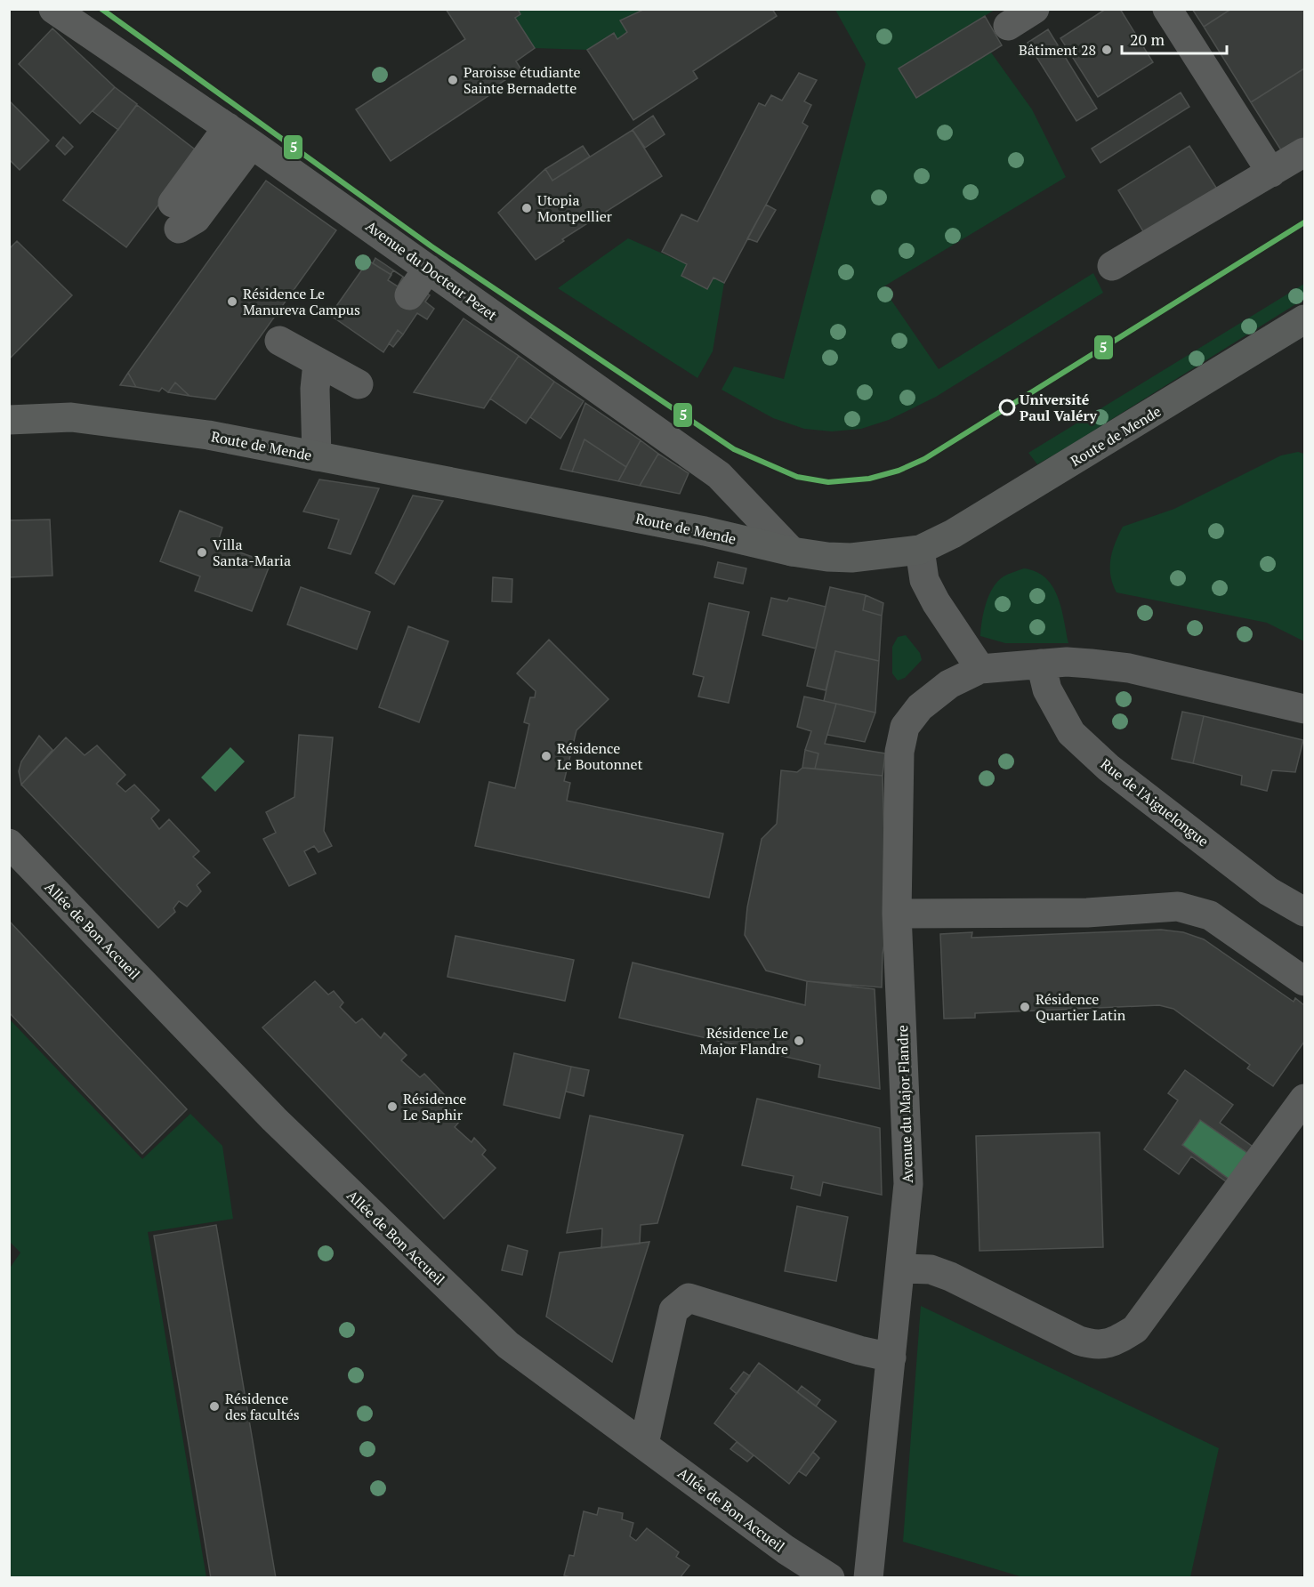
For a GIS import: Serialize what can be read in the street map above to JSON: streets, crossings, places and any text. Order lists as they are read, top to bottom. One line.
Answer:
{"streets":{"main road":["Route de Mende"],"street":["Avenue du Docteur Pezet","Rue de l'Aiguelongue","Allée de Bon Accueil","Avenue du Major Flandre"]},"crossings":[["Avenue du Docteur Pezet","Route de Mende"]],"places":["Bâtiment 28","Paroisse étudiante Sainte Bernadette","Utopia Montpellier","Résidence Le Manureva Campus","Université Paul Valéry","Villa Santa-Maria","Résidence Le Boutonnet","Résidence Quartier Latin","Résidence Le Major Flandre","Résidence Le Saphir","Résidence des facultés"],"lines":["transit line 5"],"scale_bar":"20 m"}
